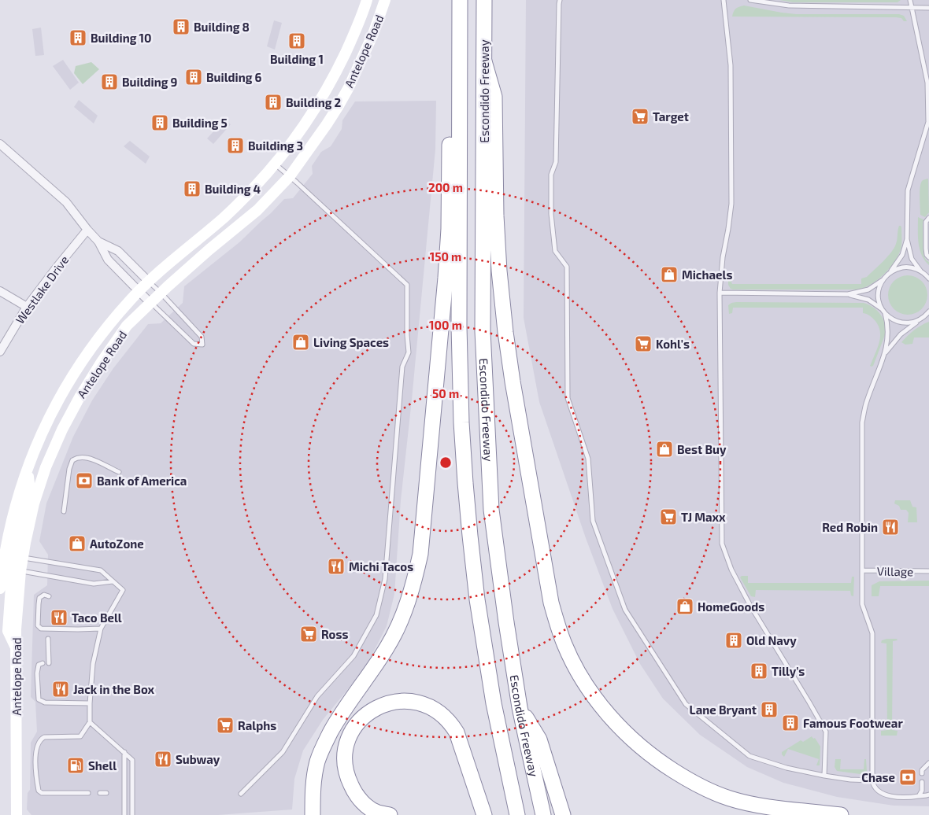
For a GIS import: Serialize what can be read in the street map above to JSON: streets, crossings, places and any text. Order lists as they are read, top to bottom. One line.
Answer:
{"streets":{"highway":["Escondido Freeway"],"main road":["Antelope Road"],"street":["Westlake Drive"],"lane":["Village"]},"places":{"building":["Building 8","Building 10","Building 1","Building 6","Building 9","Building 2","Building 5","Building 3","Building 4","Old Navy","Tilly's","Lane Bryant","Famous Footwear"],"supermarket":["Target","Kohl's","TJ Maxx","Ross","Ralphs"],"shop":["Michaels","Living Spaces","Best Buy","AutoZone","HomeGoods"],"bank":["Bank of America","Chase"],"restaurant":["Red Robin","Michi Tacos","Taco Bell","Jack in the Box","Subway"],"fuel station":["Shell"]},"rings":["200 m","150 m","100 m","50 m"]}
